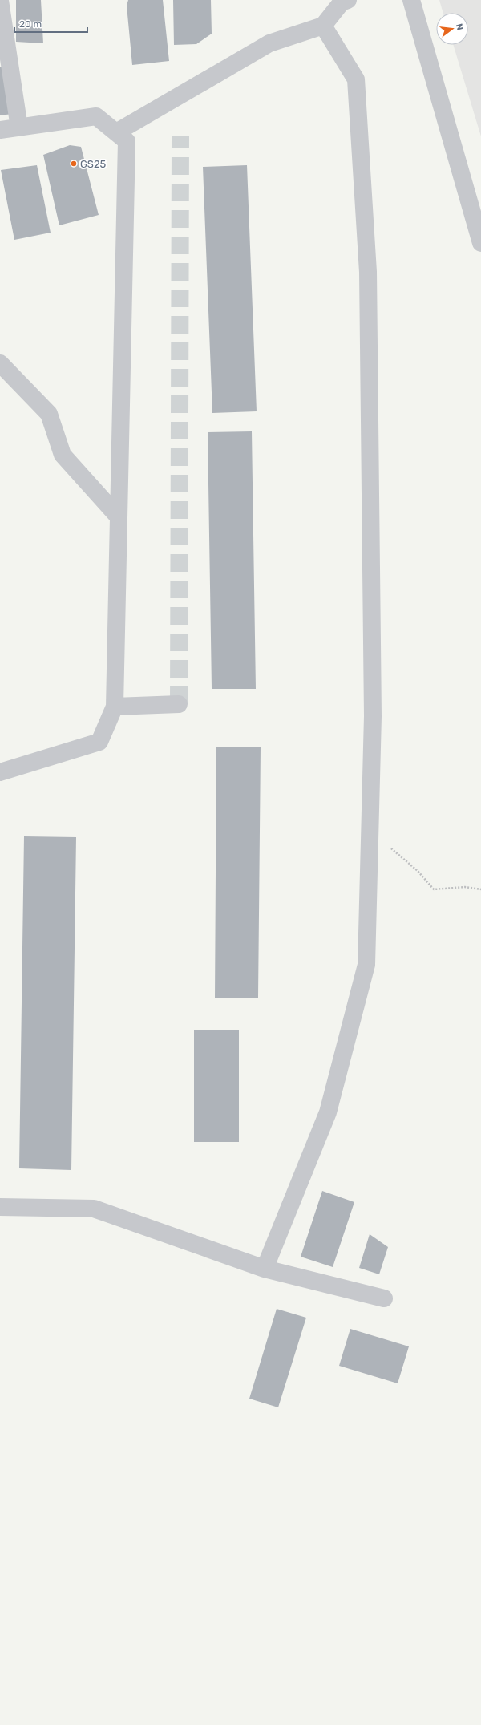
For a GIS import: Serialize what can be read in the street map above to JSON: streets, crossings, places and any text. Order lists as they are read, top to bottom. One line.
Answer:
{"places":["GS25"],"scale_bar":"20 m","north":"right"}
